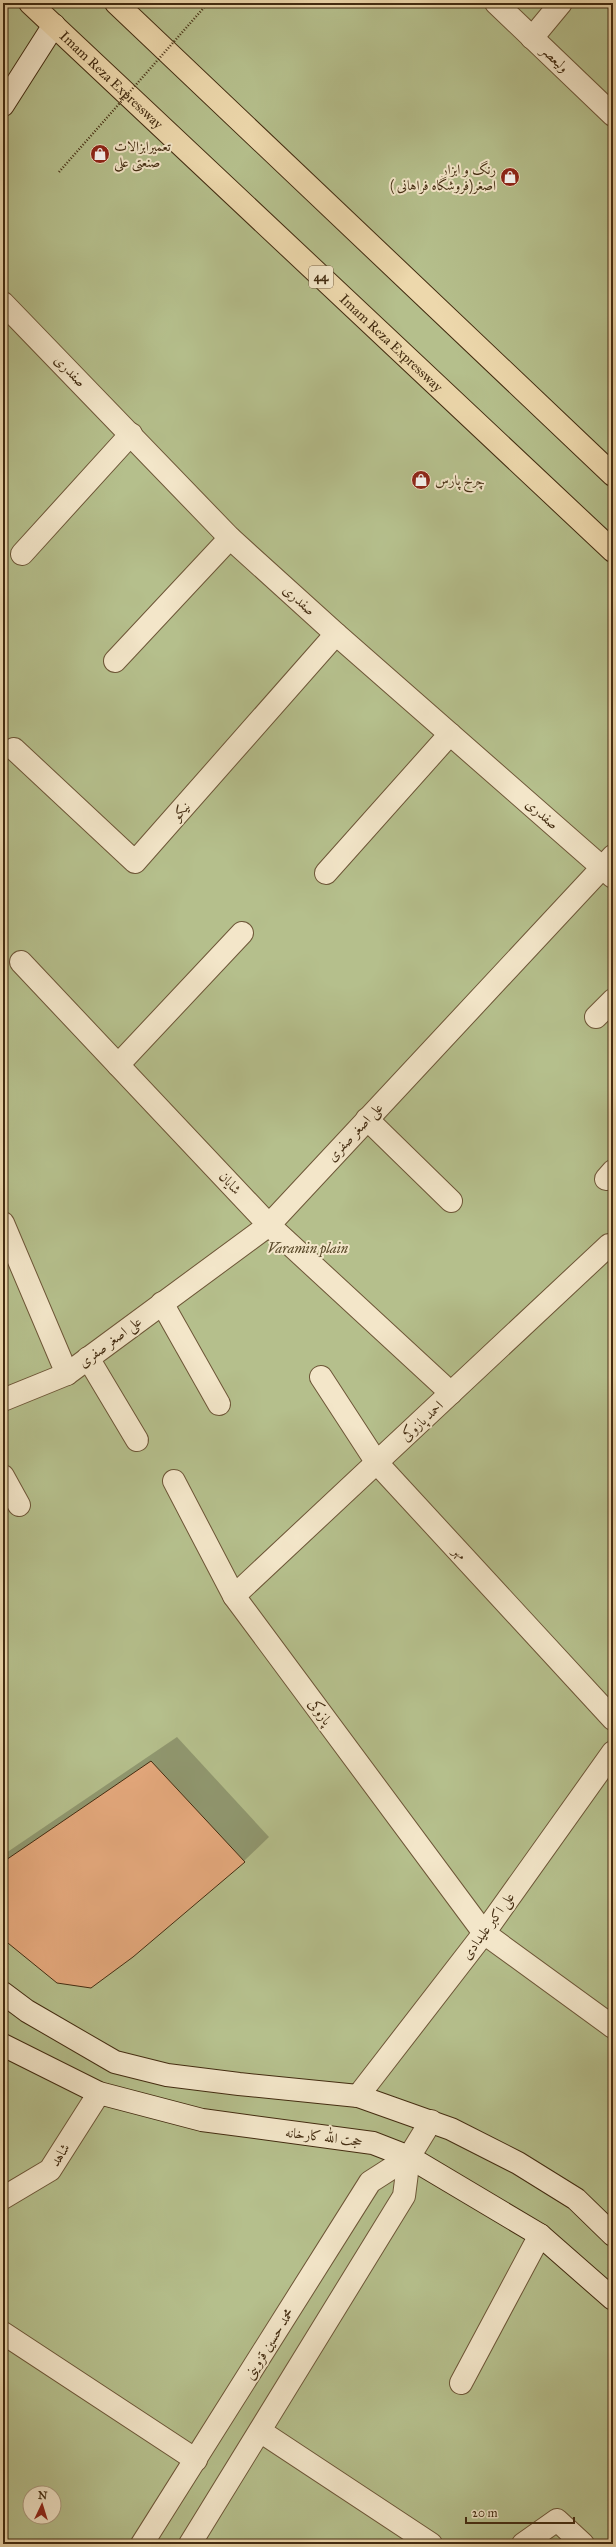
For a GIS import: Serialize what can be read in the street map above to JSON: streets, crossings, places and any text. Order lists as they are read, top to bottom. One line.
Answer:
{"streets":{"highway":["Imam Reza Expressway","44"],"street":["ولیعصر","صفدری","نیکو","علی اصغر صفری","شایان","احمد پازوکی","مهر","پازوکی","علی اکبر علیدادی","حجت الله کارخانه","شاهد","محمد حسین قزوینی"]},"crossings":[["صفدری","نیکو"],["صفدری","علی اصغر صفری"],["علی اصغر صفری","شایان"],["شایان","احمد پازوکی"],["احمد پازوکی","مهر"],["احمد پازوکی","پازوکی"],["پازوکی","علی اکبر علیدادی"],["حجت الله کارخانه","شاهد"],["حجت الله کارخانه","محمد حسین قزوینی"]],"parks":["Varamin plain"],"places":{"shop":["تعمیرابزالات صنعتی علی","رنگ و ابزار اصغر(فروشگاه فراهانی )","چرخ پارس"]},"scale_bar":"20 m","north":"top"}
